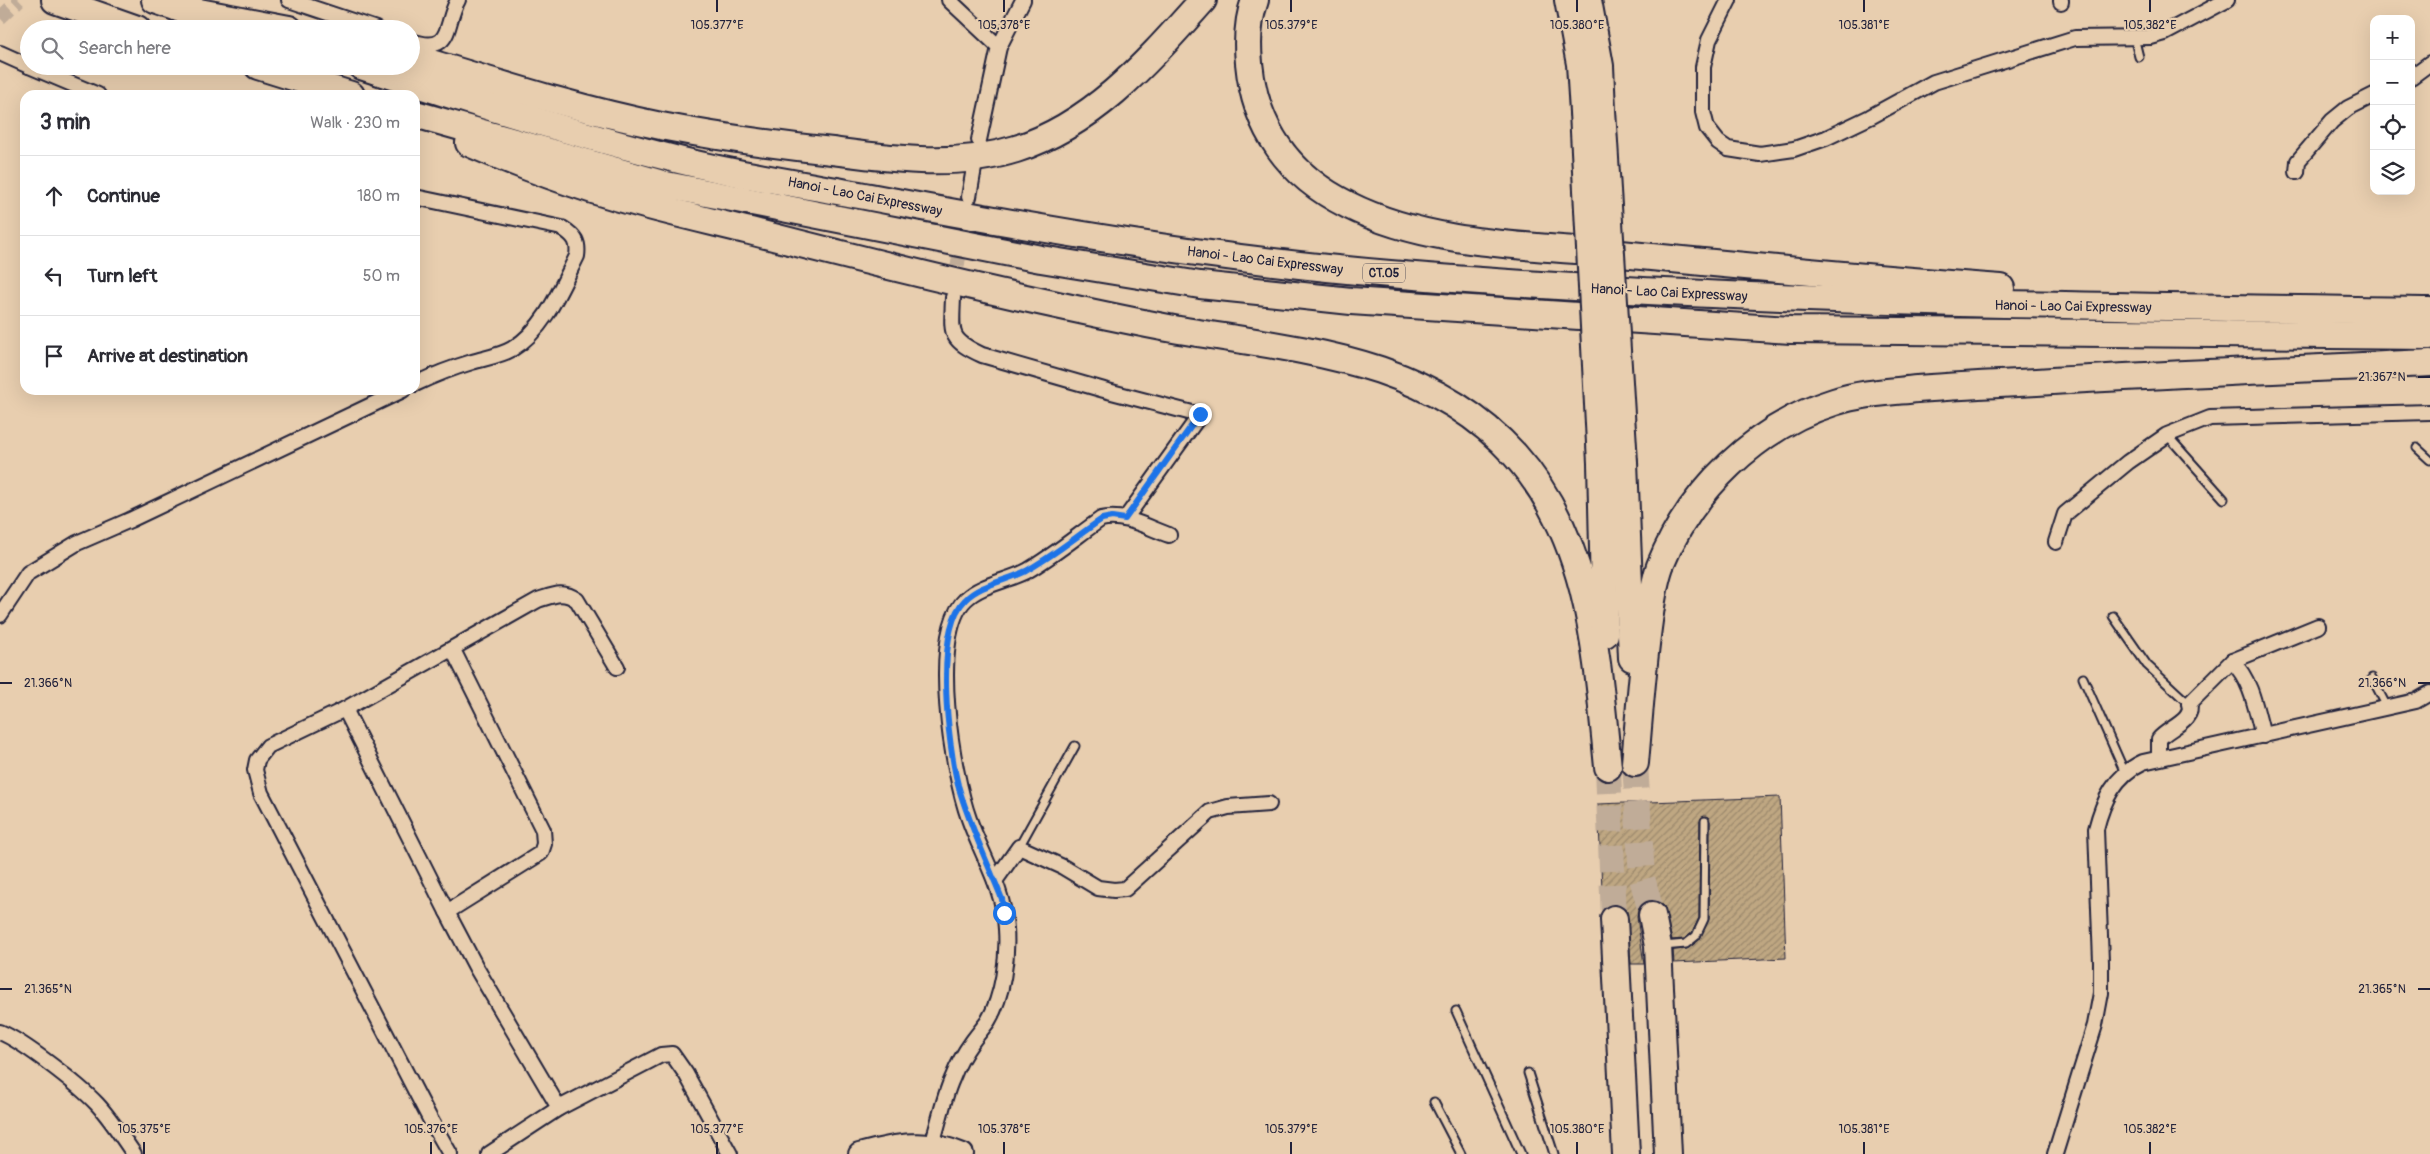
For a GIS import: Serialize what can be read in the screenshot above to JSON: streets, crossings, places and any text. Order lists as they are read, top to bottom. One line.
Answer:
{"streets":{"highway":["Hanoi - Lao Cai Expressway","CT.05"]},"page":{"map_buttons":["+","−"],"search":"Search here","heading":["3 min","Walk · 230 m"],"list":[["Continue","180 m"],["Turn left","50 m"],"Arrive at destination"]},"coordinates":["105.377°E","105.378°E","105.379°E","105.380°E","105.381°E","105.382°E","21.367°N","21.366°N","21.365°N","105.375°E","105.376°E"]}
